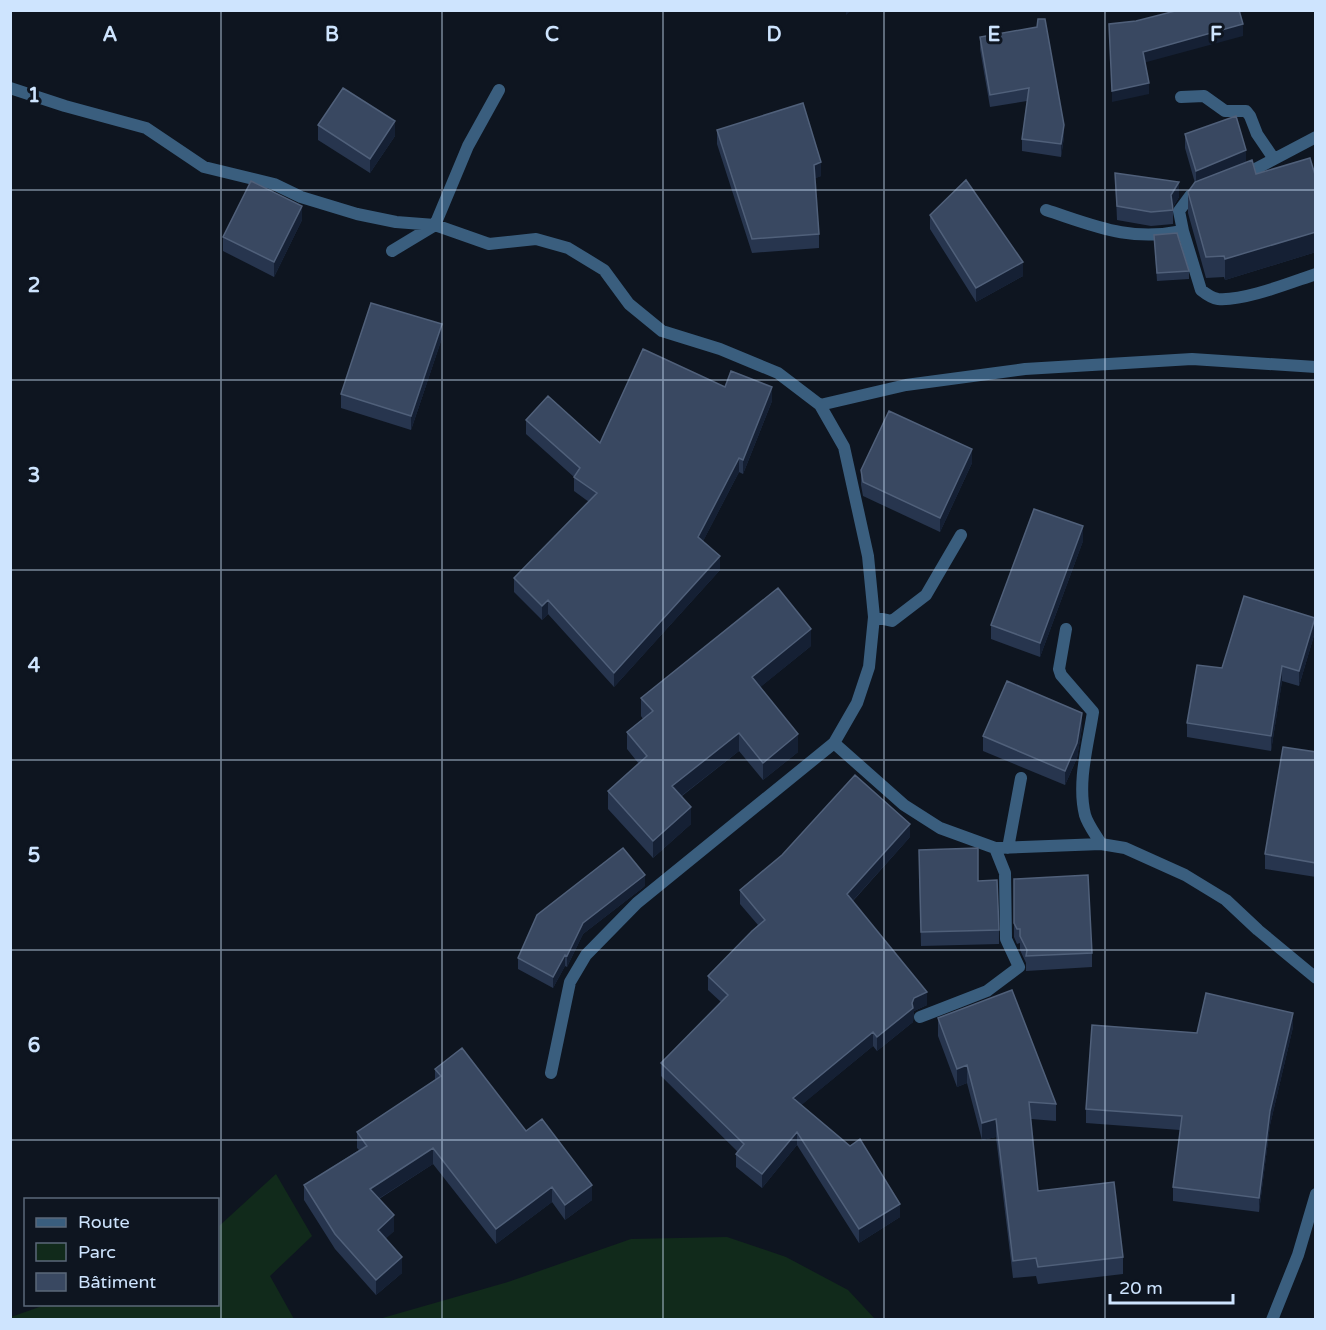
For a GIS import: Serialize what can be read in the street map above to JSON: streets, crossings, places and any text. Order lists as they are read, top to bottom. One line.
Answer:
{"legend":["Route","Parc","Bâtiment"],"scale_bar":"20 m","grid":{"columns":["A","B","C","D","E","F"],"rows":["1","2","3","4","5","6"]}}
